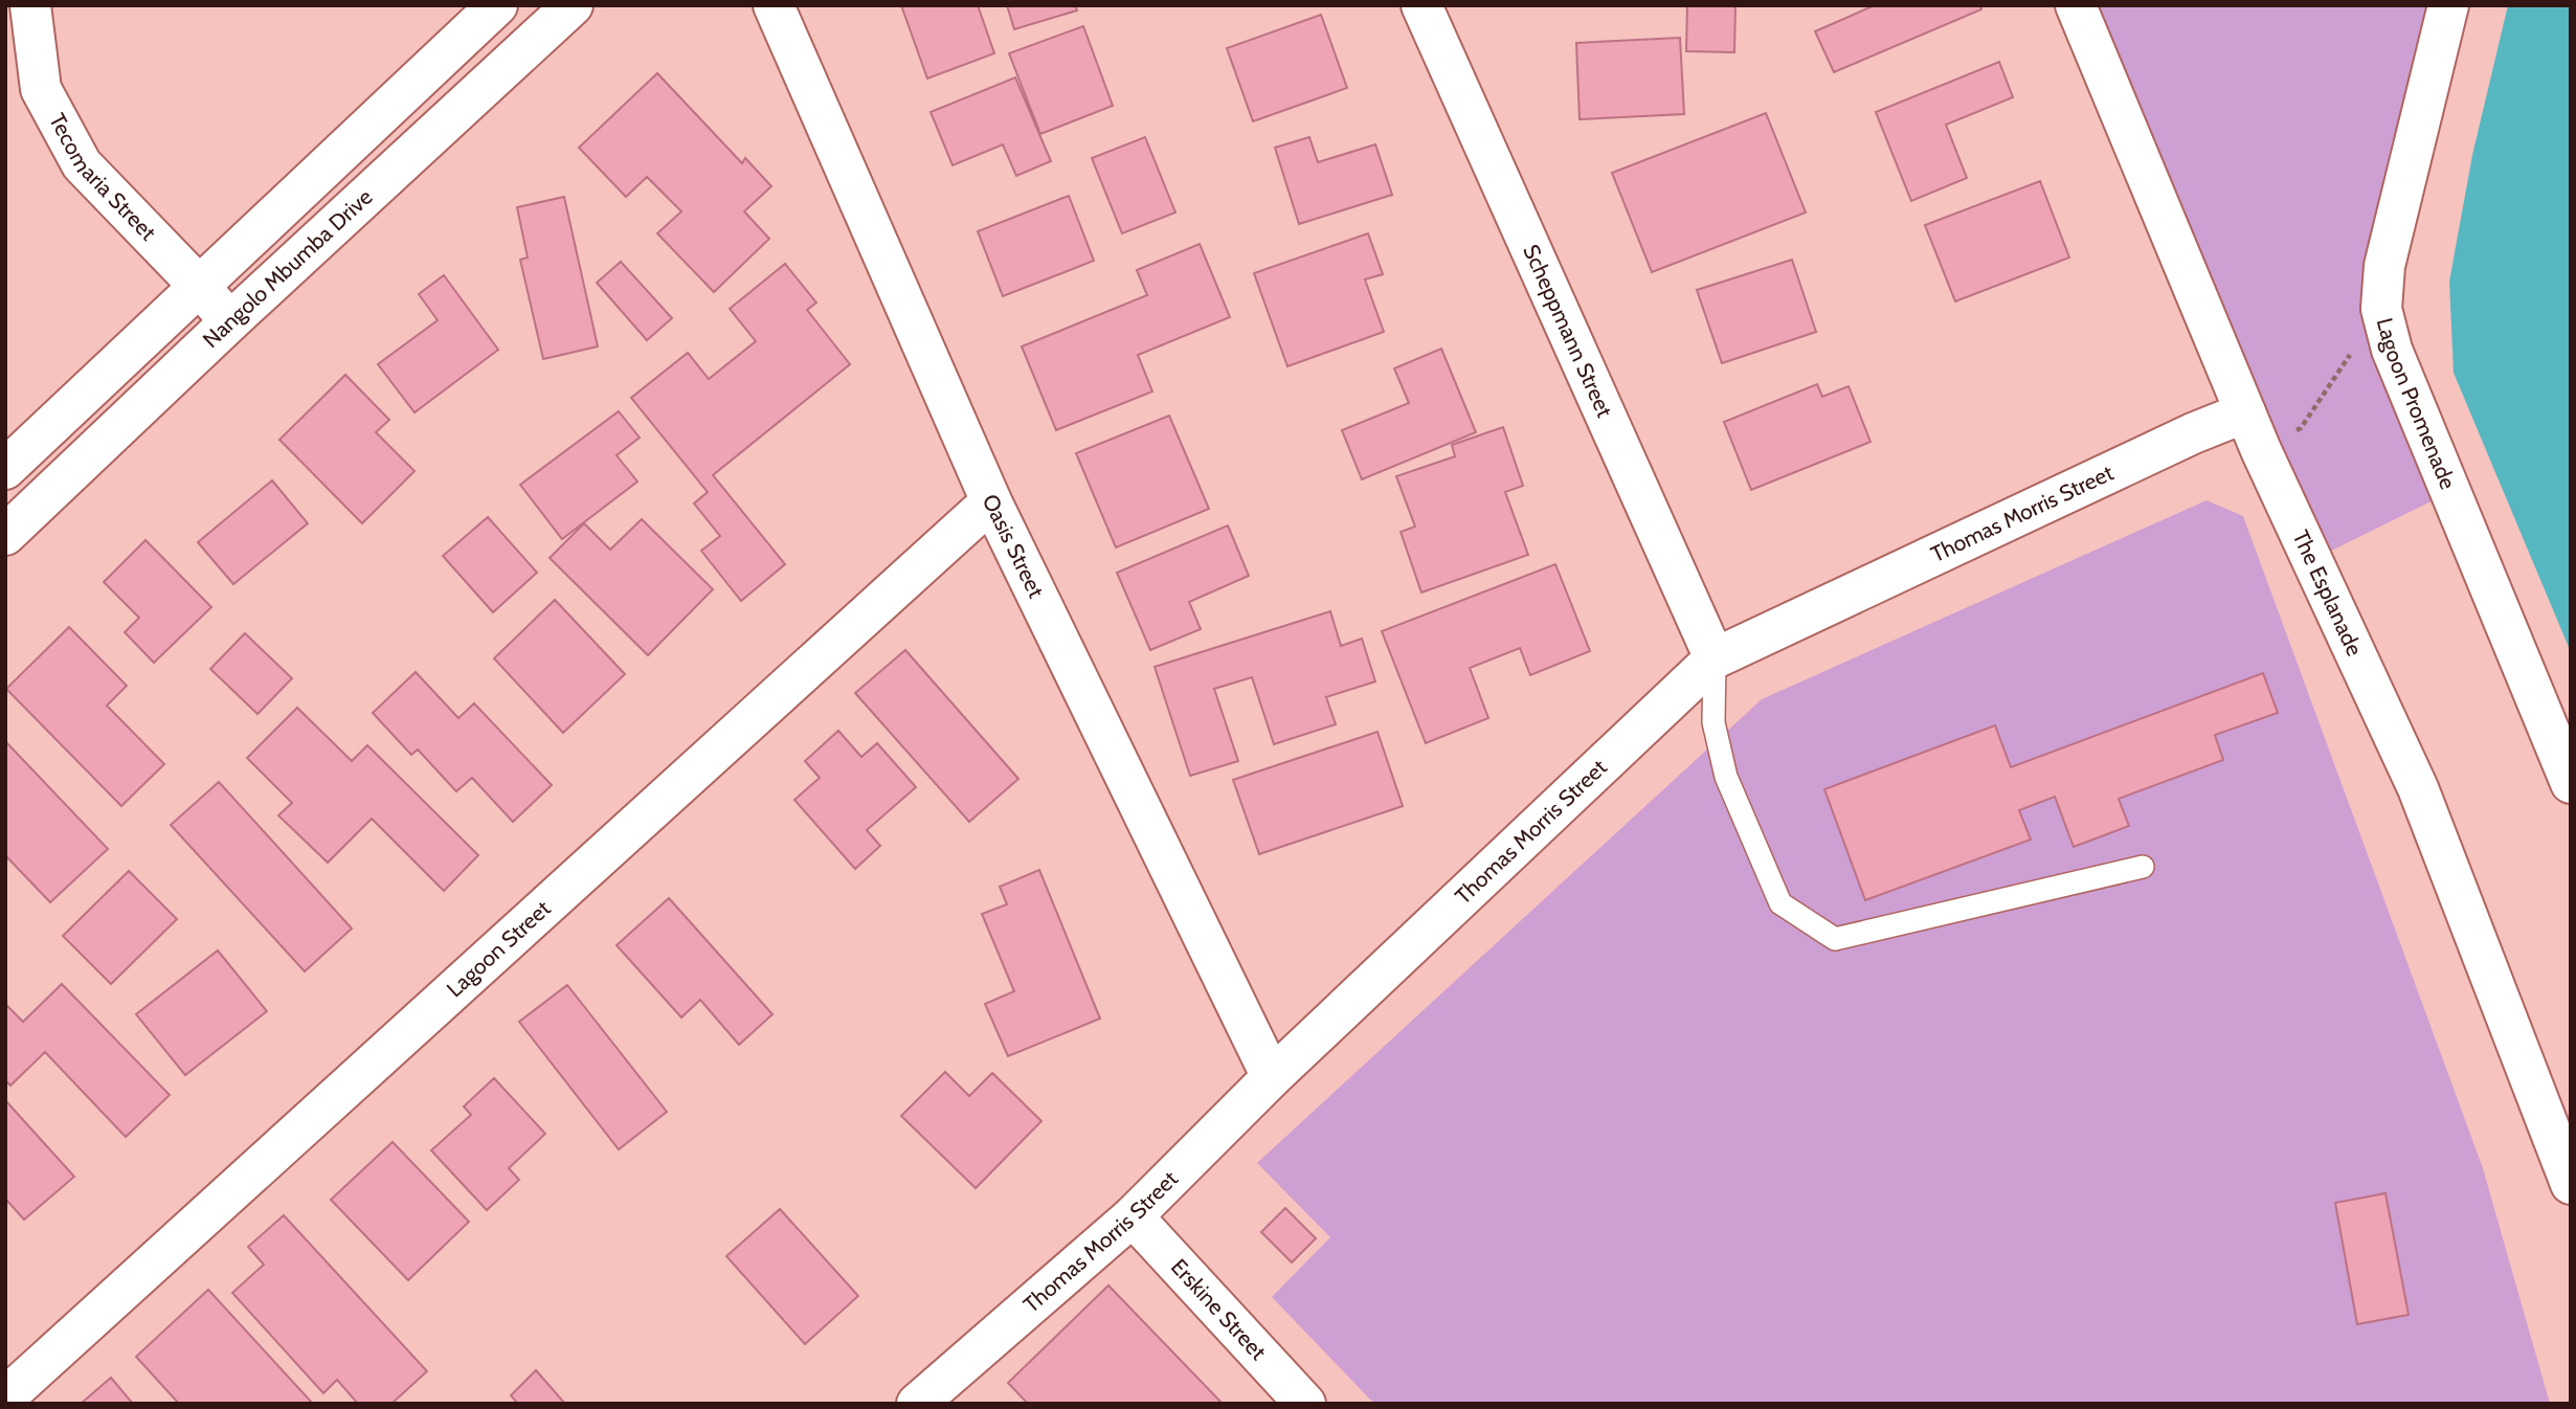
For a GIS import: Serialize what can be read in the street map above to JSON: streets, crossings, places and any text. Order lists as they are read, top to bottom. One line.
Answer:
{"streets":{"street":["Tecomaria Street","Nangolo Mbumba Drive","Scheppmann Street","Lagoon Promenade","Thomas Morris Street","Oasis Street","The Esplanade","Lagoon Street","Erskine Street"]},"crossings":[["Tecomaria Street","Nangolo Mbumba Drive"],["Scheppmann Street","Thomas Morris Street"],["Thomas Morris Street","Oasis Street"],["Thomas Morris Street","The Esplanade"],["Thomas Morris Street","Erskine Street"],["Oasis Street","Lagoon Street"]]}
